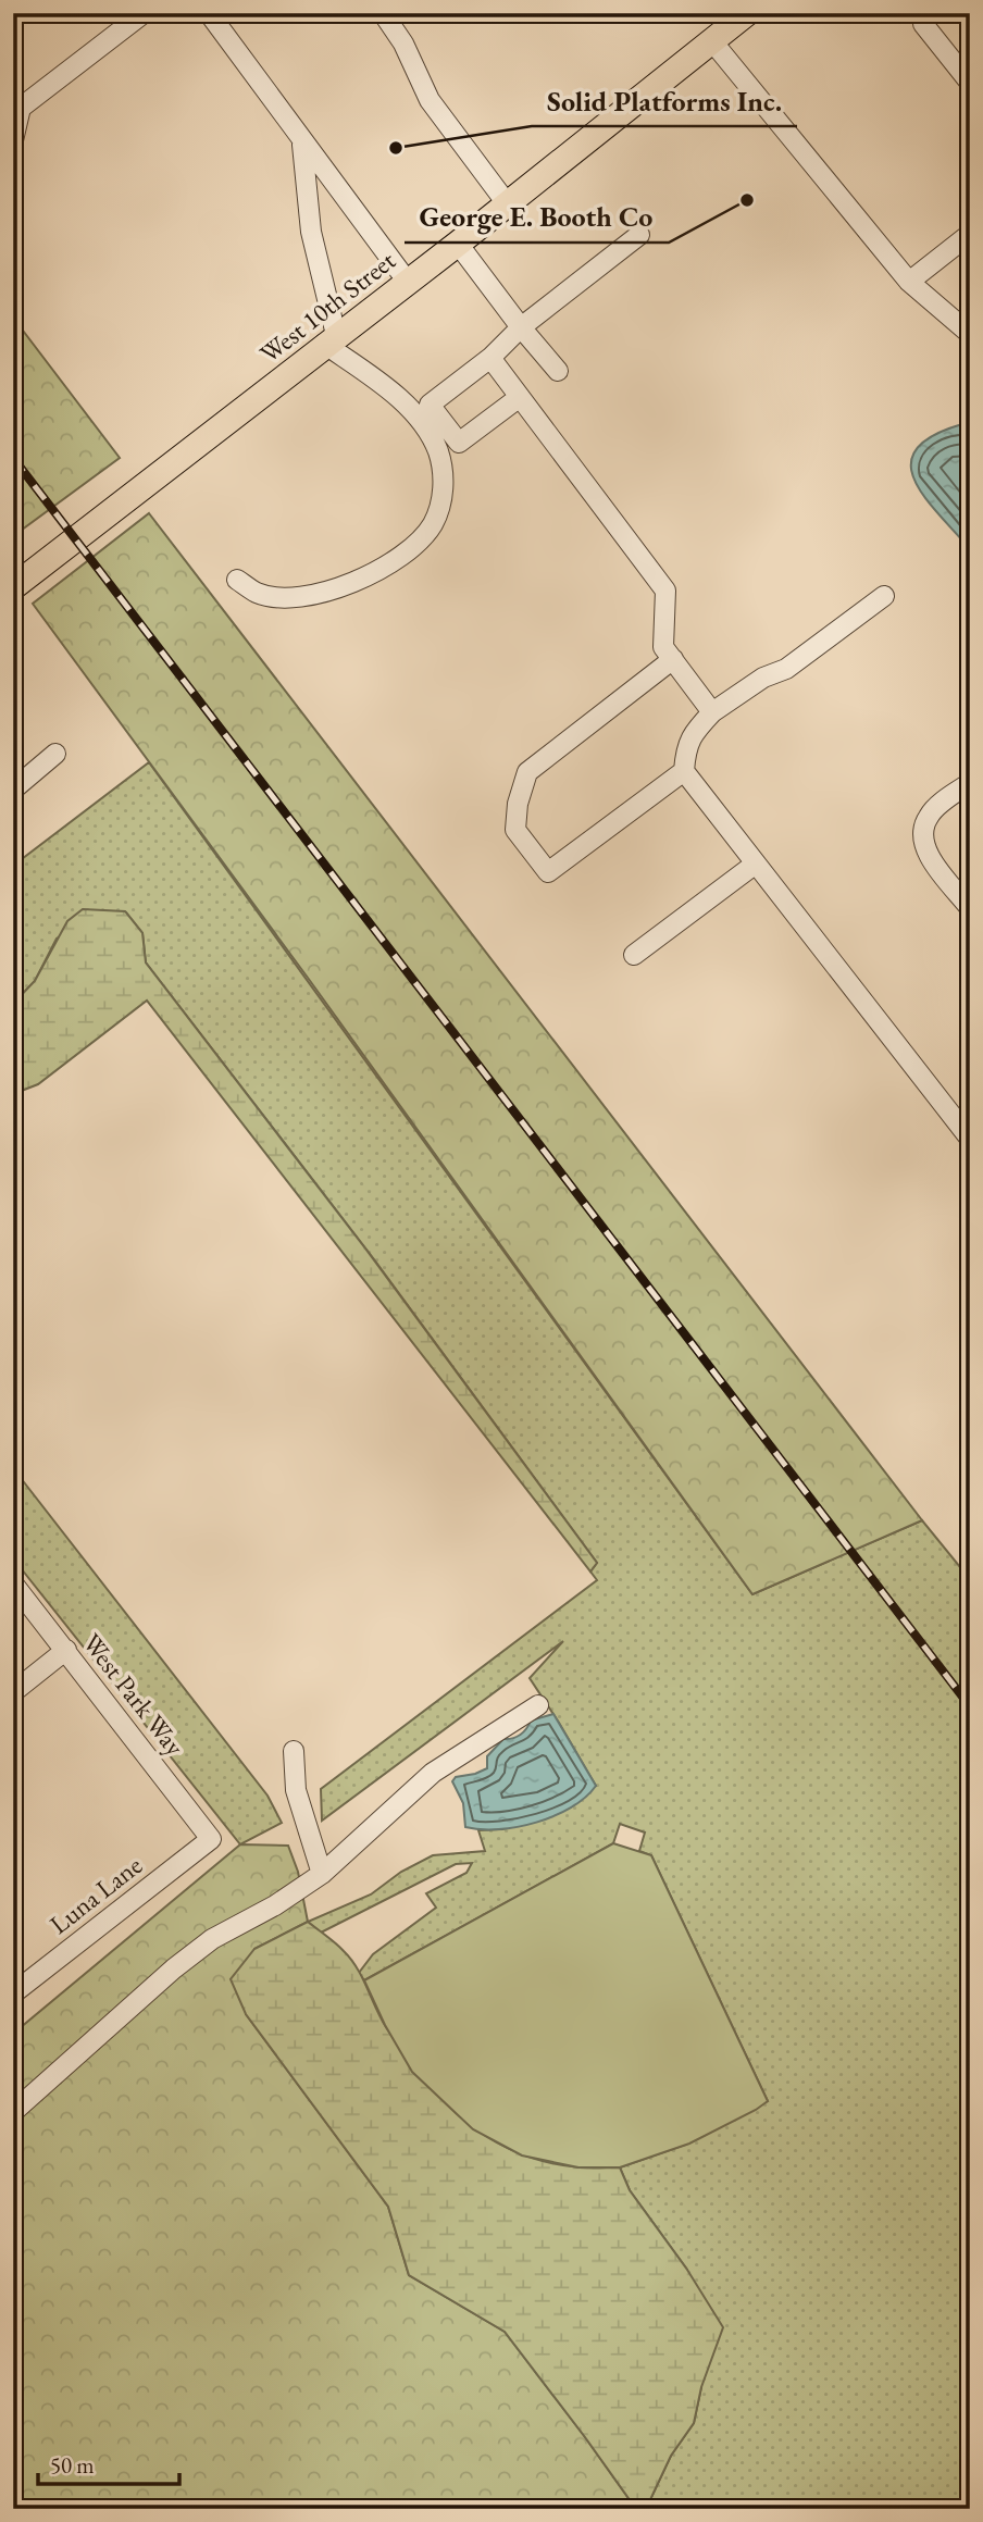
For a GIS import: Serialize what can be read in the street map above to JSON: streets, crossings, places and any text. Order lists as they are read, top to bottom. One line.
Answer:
{"streets":{"main road":["West 10th Street"],"street":["West Park Way","Luna Lane"]},"crossings":[["West Park Way","Luna Lane"]],"places":["Solid Platforms Inc.","George E. Booth Co"],"scale_bar":"50 m"}
